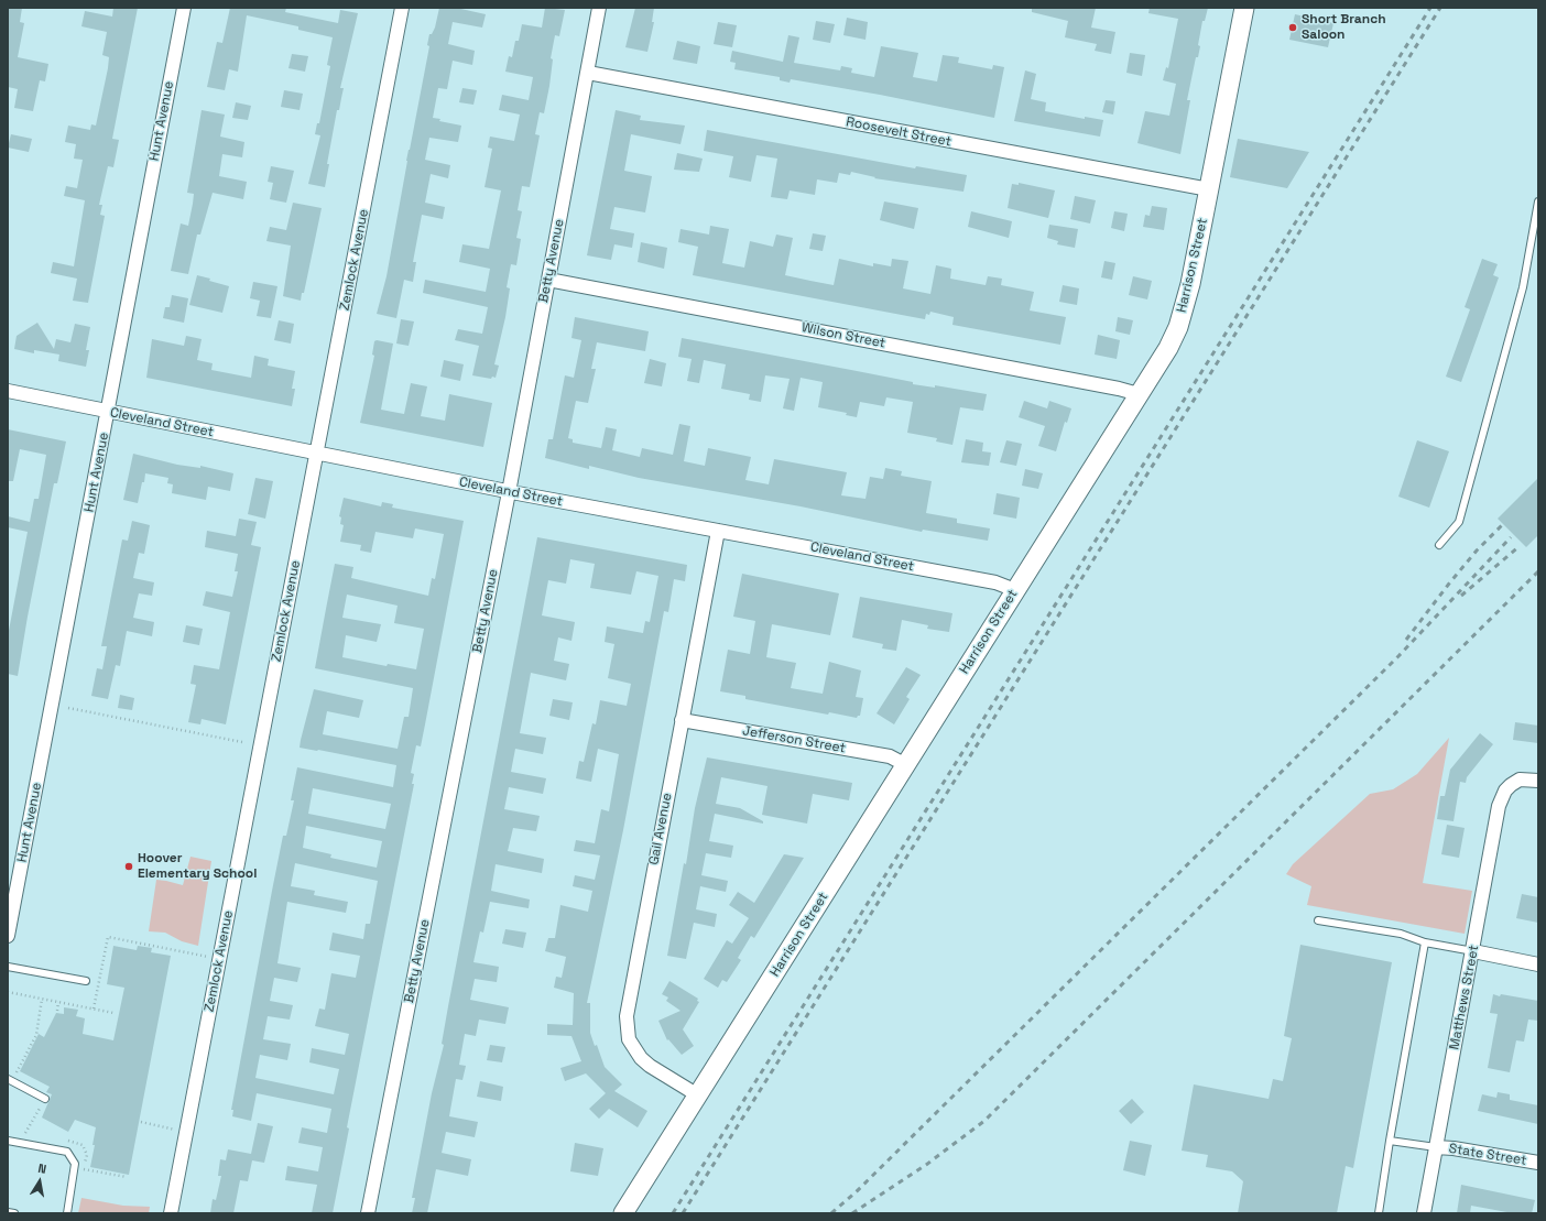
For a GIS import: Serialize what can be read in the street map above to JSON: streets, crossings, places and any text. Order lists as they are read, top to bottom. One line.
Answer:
{"streets":{"main road":["Harrison Street"],"street":["Hunt Avenue","Roosevelt Street","Zemlock Avenue","Betty Avenue","Wilson Street","Cleveland Street","Jefferson Street","Gail Avenue","Matthews Street","State Street"]},"crossings":[["Hunt Avenue","Cleveland Street"],["Roosevelt Street","Betty Avenue"],["Roosevelt Street","Harrison Street"],["Zemlock Avenue","Cleveland Street"],["Betty Avenue","Wilson Street"],["Betty Avenue","Cleveland Street"],["Harrison Street","Wilson Street"],["Harrison Street","Cleveland Street"],["Harrison Street","Jefferson Street"],["Harrison Street","Gail Avenue"],["Cleveland Street","Gail Avenue"],["Jefferson Street","Gail Avenue"],["Matthews Street","State Street"]],"places":["Short Branch Saloon","Hoover Elementary School"],"north":"top"}
